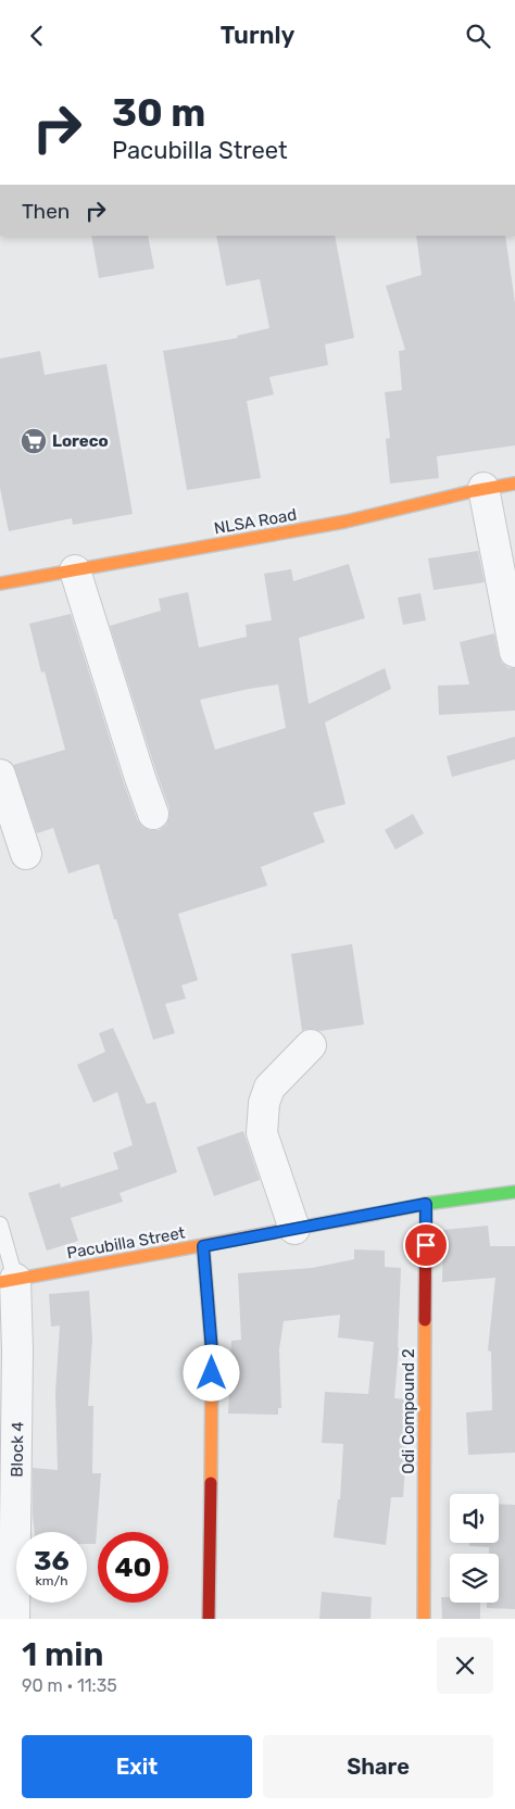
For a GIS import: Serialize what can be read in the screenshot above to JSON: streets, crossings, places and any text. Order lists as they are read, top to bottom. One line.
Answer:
{"streets":{"street":["NLSA Road","Pacubilla Street","Odi Compound 2","Block 4"]},"crossings":[["Pacubilla Street","Odi Compound 2"],["Pacubilla Street","Block 4"]],"places":{"supermarket":["Loreco"]},"page":{"header":"Turnly","turn":["30 m","Pacubilla Street"],"then":"Then","speed":"36 km/h","limit":"40","heading":["1 min","90 m · 11:35"],"buttons":["Exit","Share"]}}
